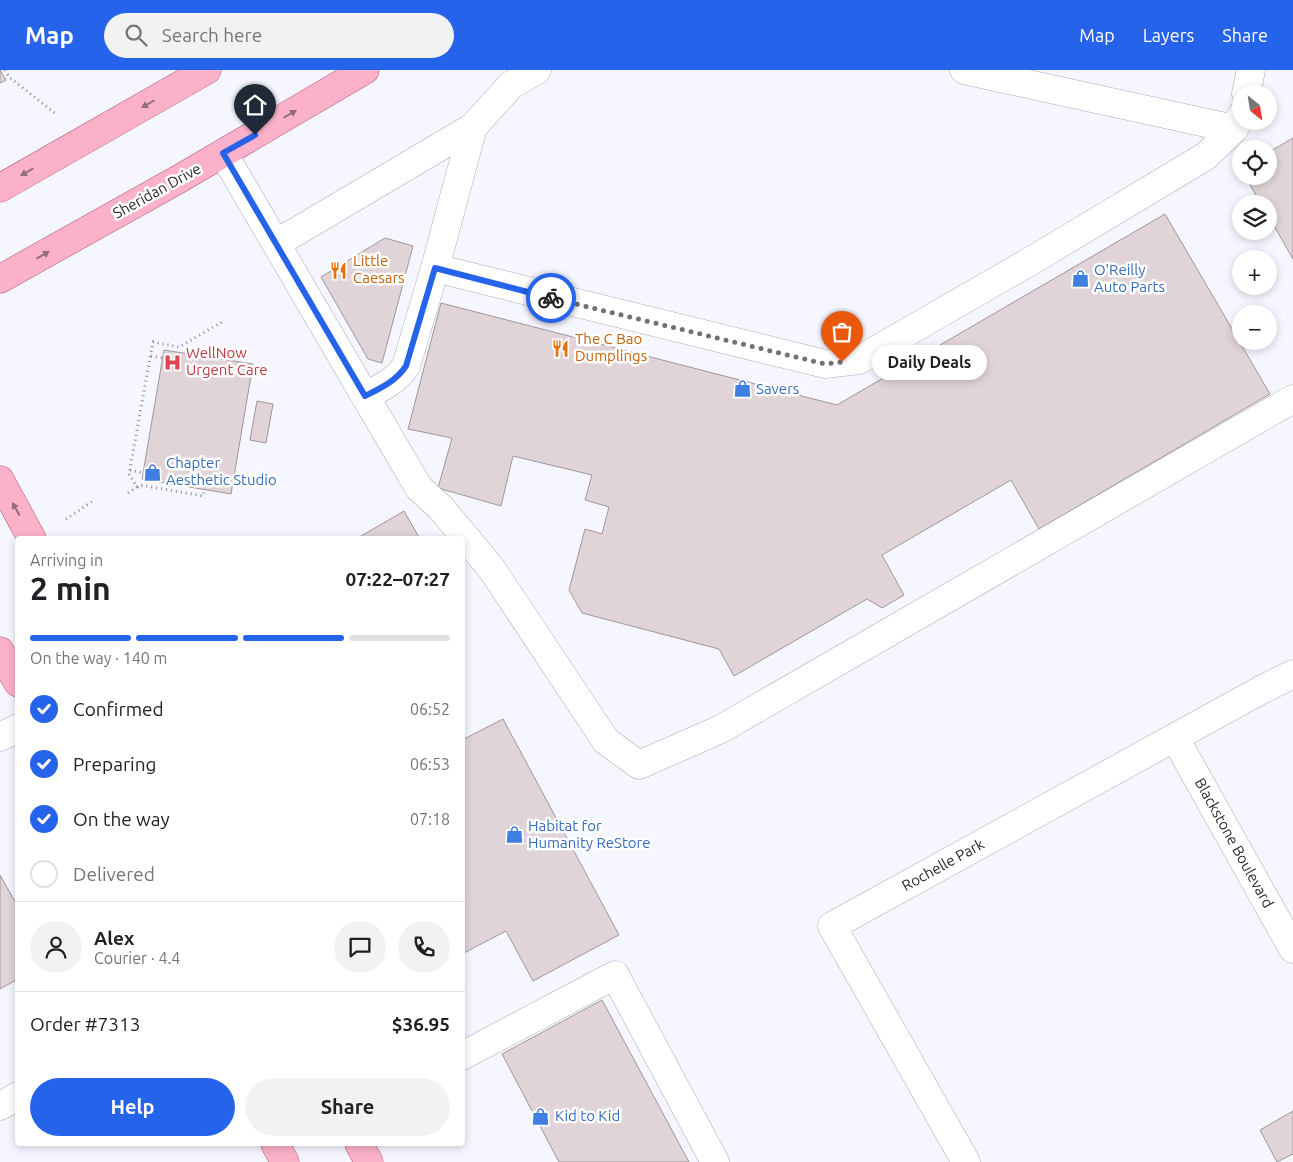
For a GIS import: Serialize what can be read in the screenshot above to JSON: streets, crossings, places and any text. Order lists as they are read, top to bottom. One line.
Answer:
{"streets":{"main road":["Sheridan Drive"],"street":["Blackstone Boulevard","Rochelle Park"]},"crossings":[["Blackstone Boulevard","Rochelle Park"]],"places":{"restaurant":["Little Caesars","The C Bao Dumplings"],"shop":["O'Reilly Auto Parts","Savers","Chapter Aesthetic Studio","Habitat for Humanity ReStore","Kid to Kid"],"hospital":["WellNow Urgent Care"],"other":["Daily Deals"]},"north":"bottom right","page":{"header":"Map","search":"Search here","nav":["Map","Layers","Share"],"map_buttons":["+","−"],"bubble":"Daily Deals","heading":["2 min","Arriving in","07:22–07:27"],"panel":["Alex","Courier · 4.4","Order #7313","$36.95"],"bar":"On the way · 140 m","list":[["Confirmed","06:52"],["Preparing","06:53"],["On the way","07:18"],"Delivered"],"buttons":["Help","Share"]}}
